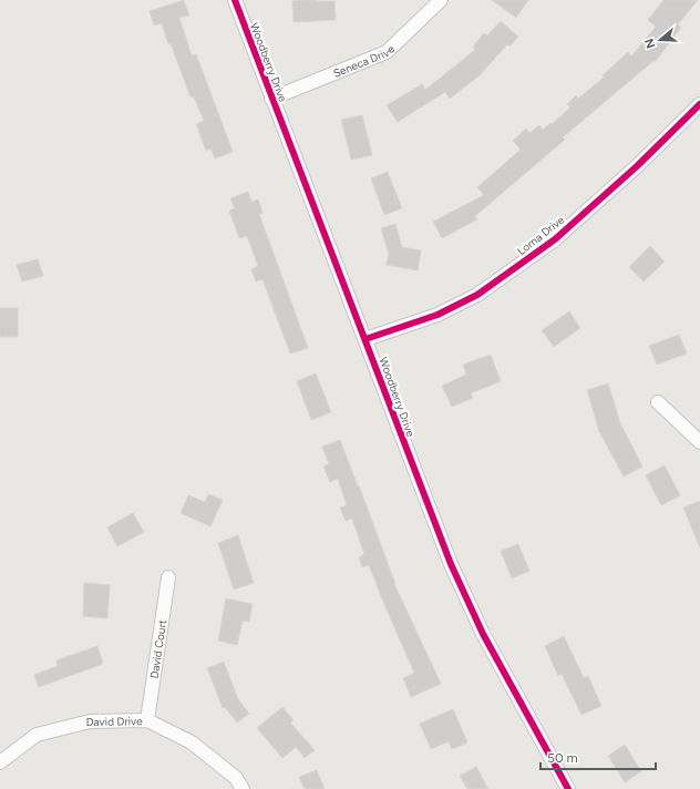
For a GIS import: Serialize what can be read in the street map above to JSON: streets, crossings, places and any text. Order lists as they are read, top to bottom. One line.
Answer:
{"streets":{"street":["Seneca Drive","Woodberry Drive","Lorna Drive","David Court","David Drive"]},"crossings":[["Seneca Drive","Woodberry Drive"],["Woodberry Drive","Lorna Drive"],["David Court","David Drive"]],"scale_bar":"50 m","north":"left"}
